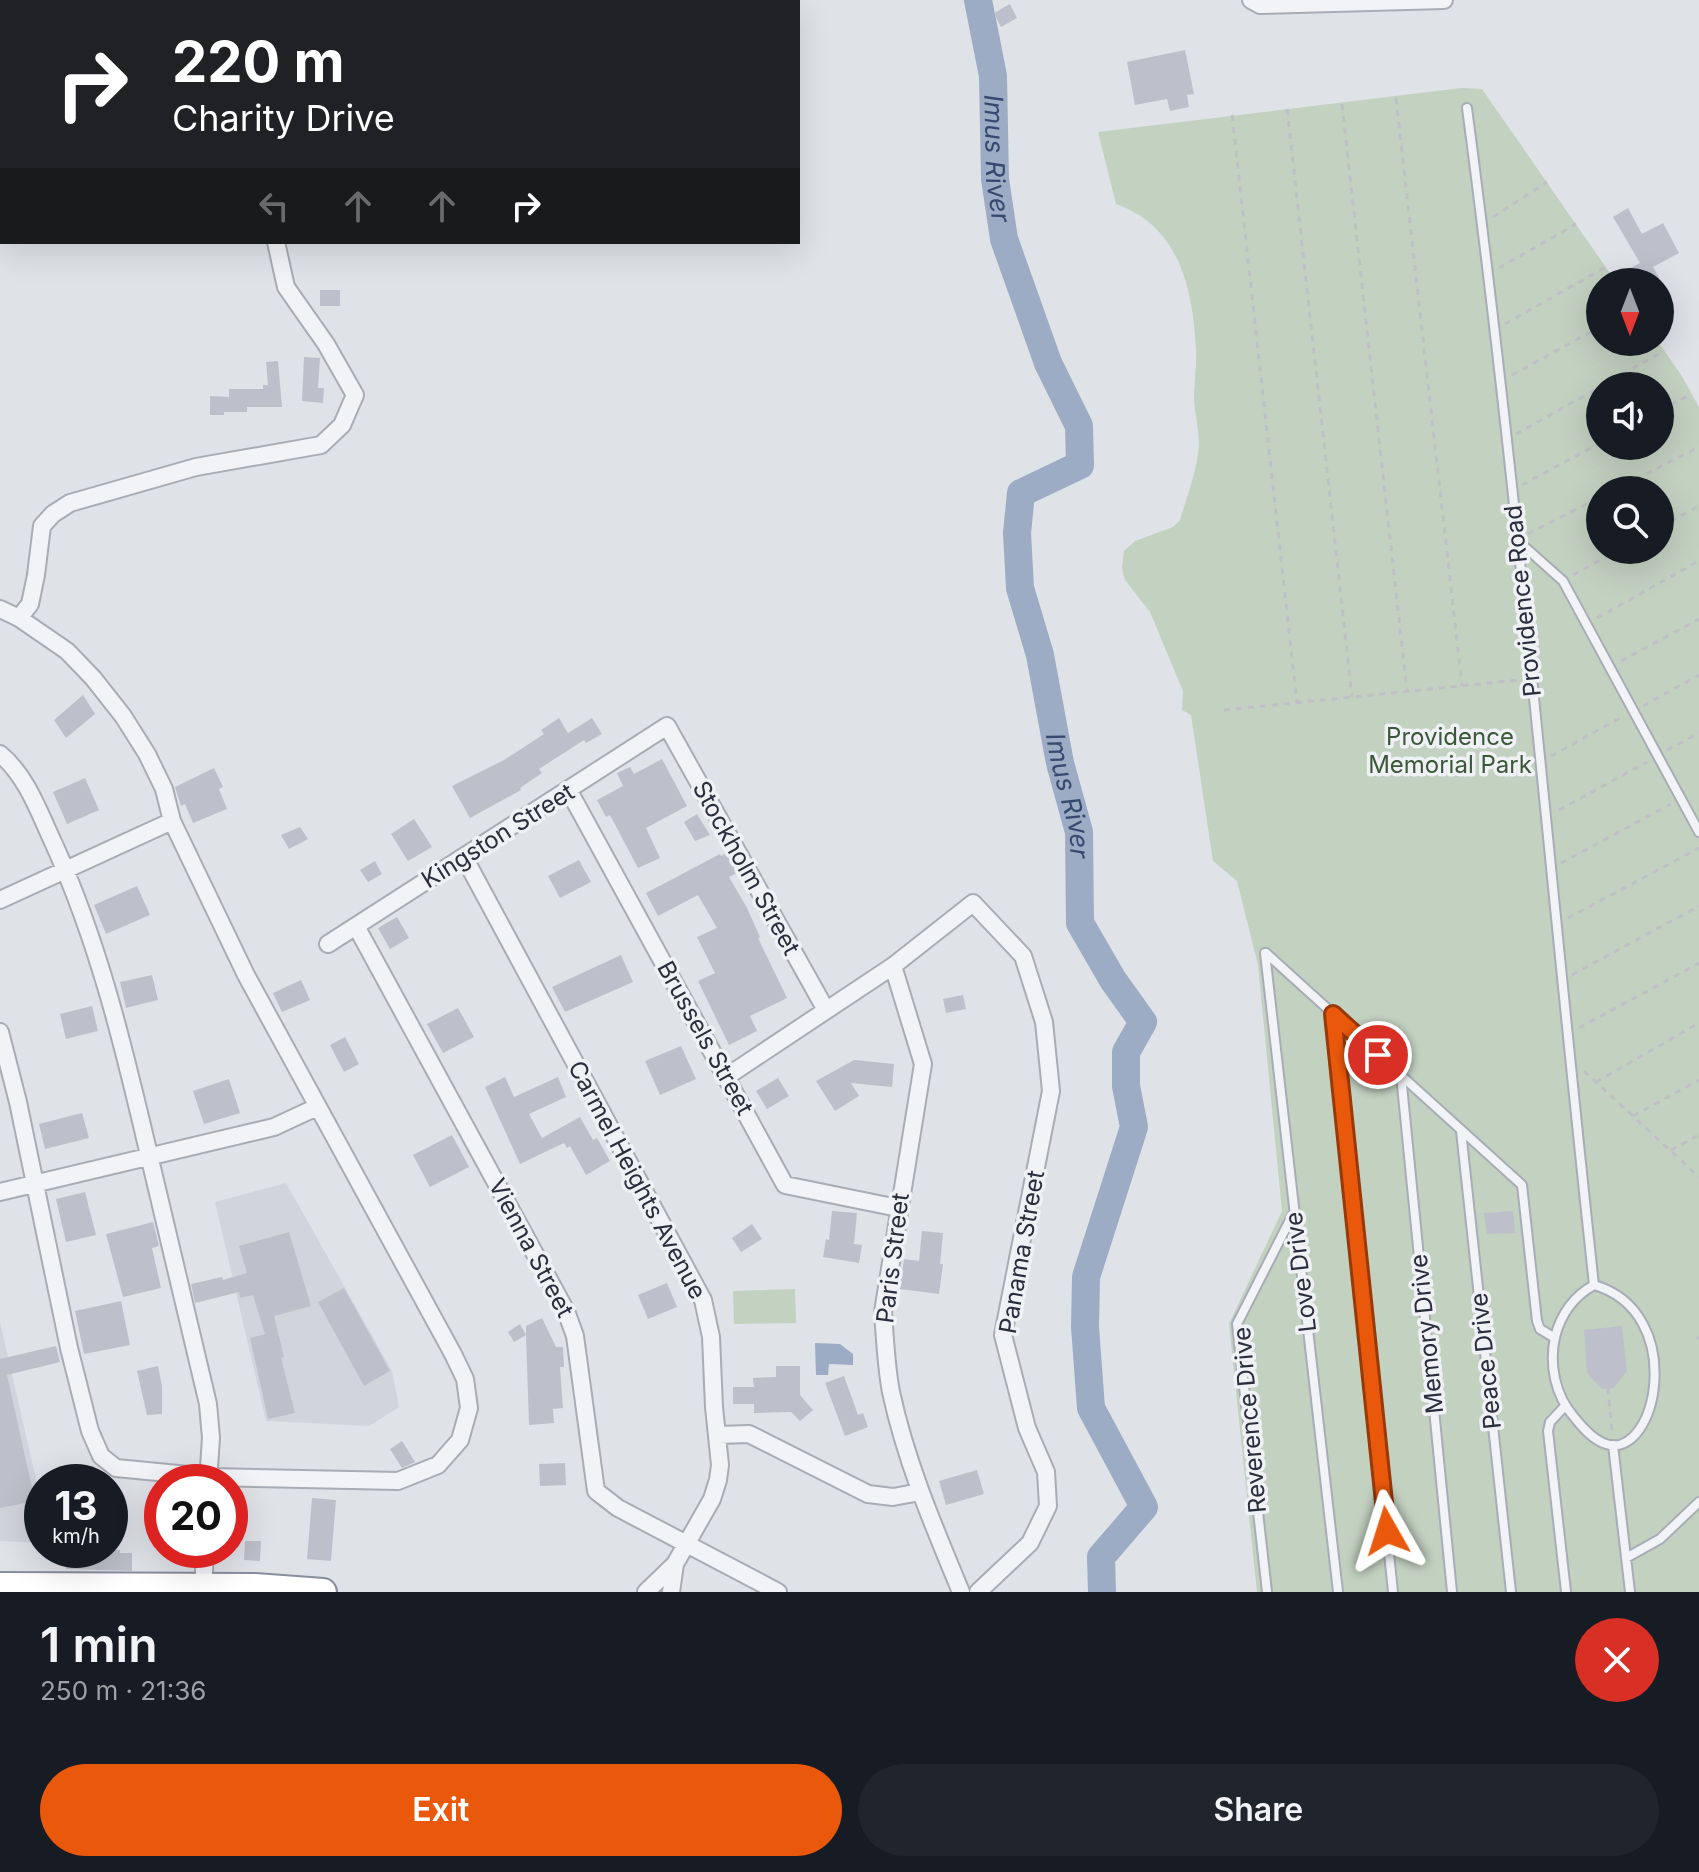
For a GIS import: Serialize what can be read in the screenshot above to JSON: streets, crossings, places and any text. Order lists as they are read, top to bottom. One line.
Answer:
{"streets":{"street":["Kingston Street","Stockholm Street","Brussels Street","Carmel Heights Avenue","Vienna Street","Panama Street","Paris Street"],"lane":["Providence Road","Love Drive","Memory Drive","Peace Drive","Reverence Drive"]},"crossings":[["Kingston Street","Stockholm Street"],["Kingston Street","Brussels Street"],["Kingston Street","Carmel Heights Avenue"],["Kingston Street","Vienna Street"],["Brussels Street","Paris Street"],["Carmel Heights Avenue","Vienna Street"],["Panama Street","Paris Street"],["Love Drive","Reverence Drive"]],"water":["Imus River"],"parks":["Providence Memorial Park"],"north":"bottom","page":{"turn":["220 m","Charity Drive"],"speed":"13 km/h","limit":"20","heading":["1 min","250 m · 21:36"],"buttons":["Exit","Share"]}}
